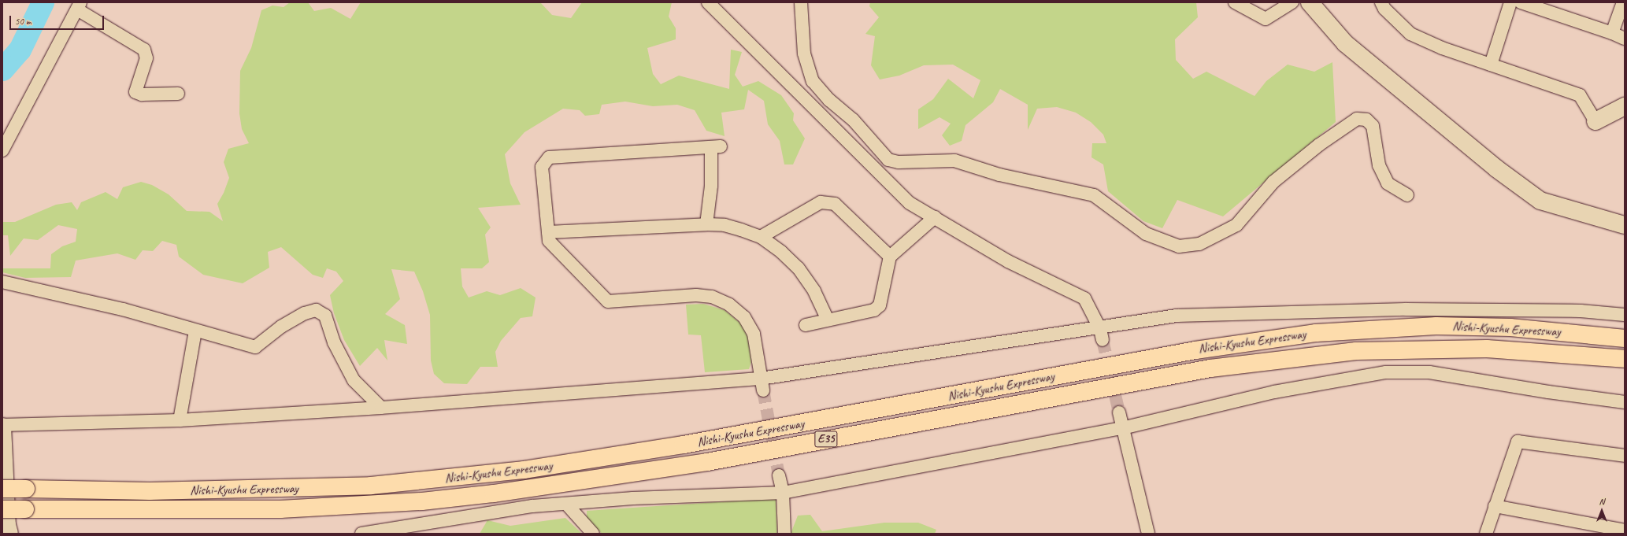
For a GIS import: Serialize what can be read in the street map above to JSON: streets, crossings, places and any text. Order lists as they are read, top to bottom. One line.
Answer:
{"streets":{"highway":["Nishi-Kyushu Expressway","E35"]},"scale_bar":"50 m","north":"top"}
